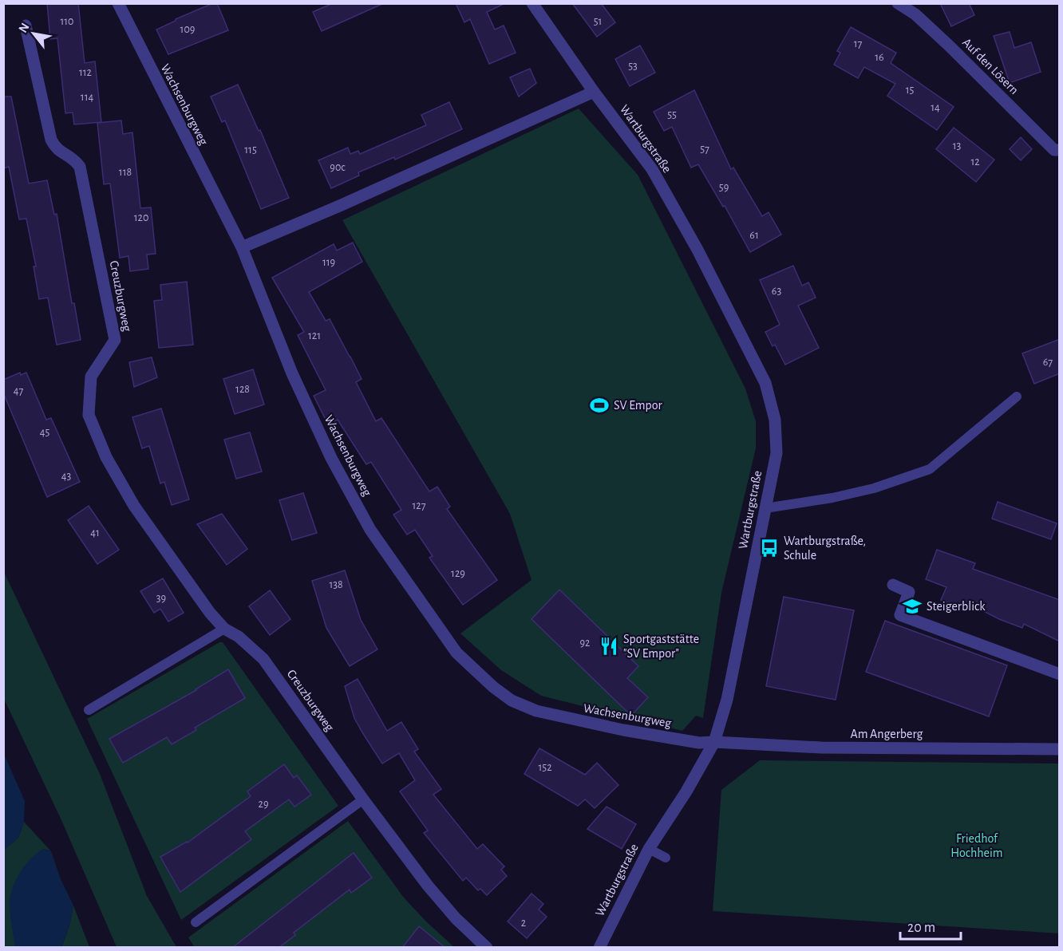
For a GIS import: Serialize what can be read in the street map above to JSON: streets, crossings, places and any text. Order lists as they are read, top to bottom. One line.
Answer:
{"streets":{"street":["Auf den Lösern","Wachsenburgweg","Wartburgstraße","Creuzburgweg","Am Angerberg"]},"crossings":[["Wachsenburgweg","Wartburgstraße"],["Wachsenburgweg","Am Angerberg"],["Wartburgstraße","Am Angerberg"]],"parks":["Friedhof Hochheim"],"places":{"sports":["SV Empor"],"bus stop":["Wartburgstraße, Schule"],"school or university":["Steigerblick"],"restaurant":["Sportgaststätte \"SV Empor\""]},"house_numbers":["110","51","109","17","16","53","112","15","114","14","55","13","57","115","12","90c","118","59","120","61","119","63","121","67","128","47","45","43","127","41","129","138","39","92","152","29","2"],"scale_bar":"20 m","north":"top left"}
